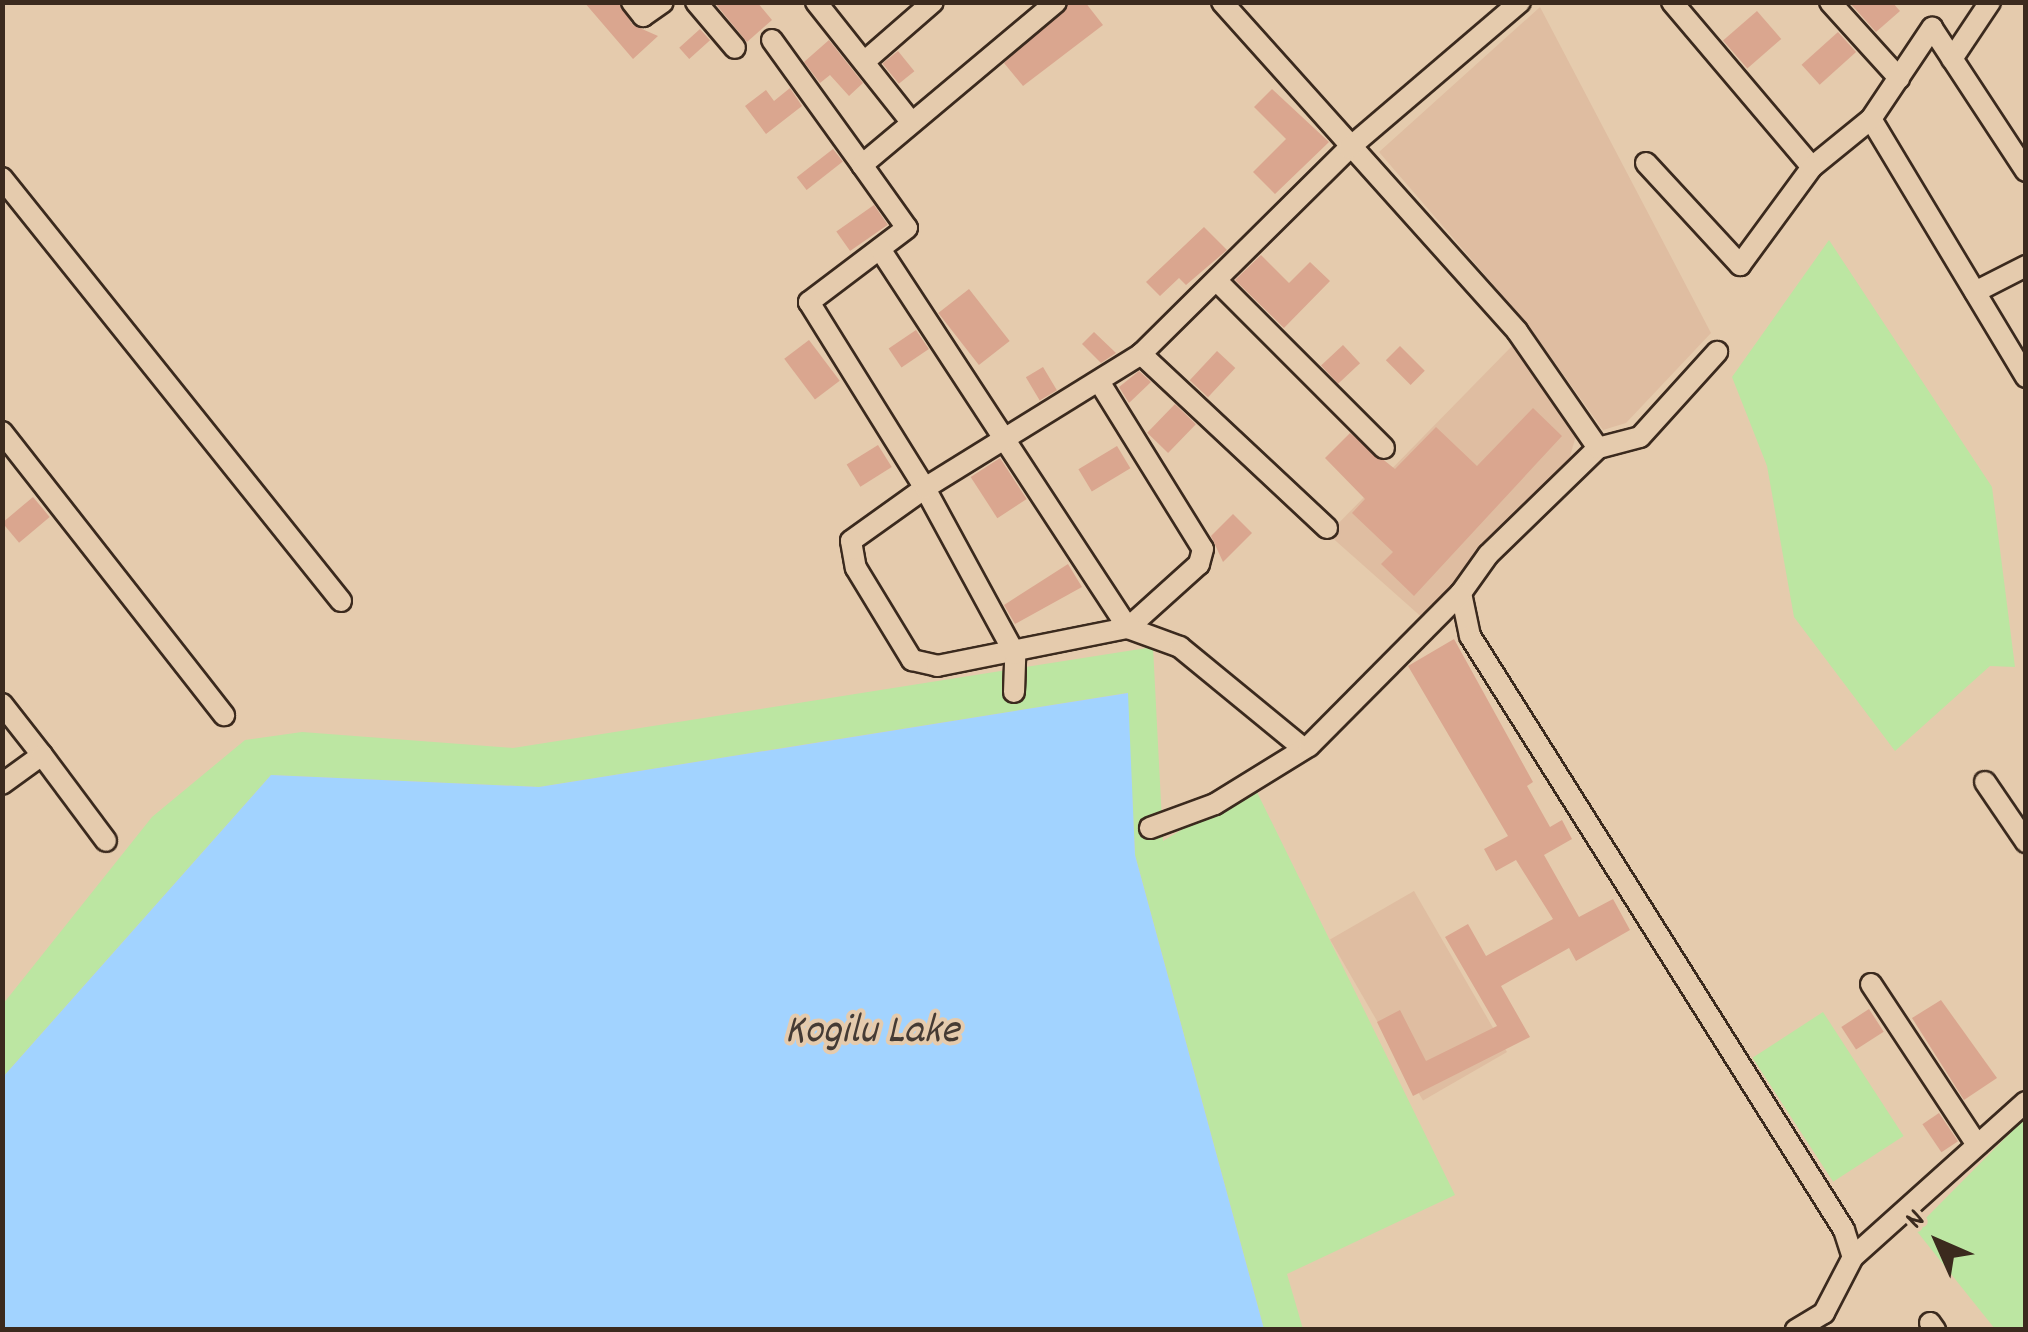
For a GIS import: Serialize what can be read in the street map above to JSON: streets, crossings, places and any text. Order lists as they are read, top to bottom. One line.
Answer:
{"water":["Kogilu Lake"],"north":"top left"}
